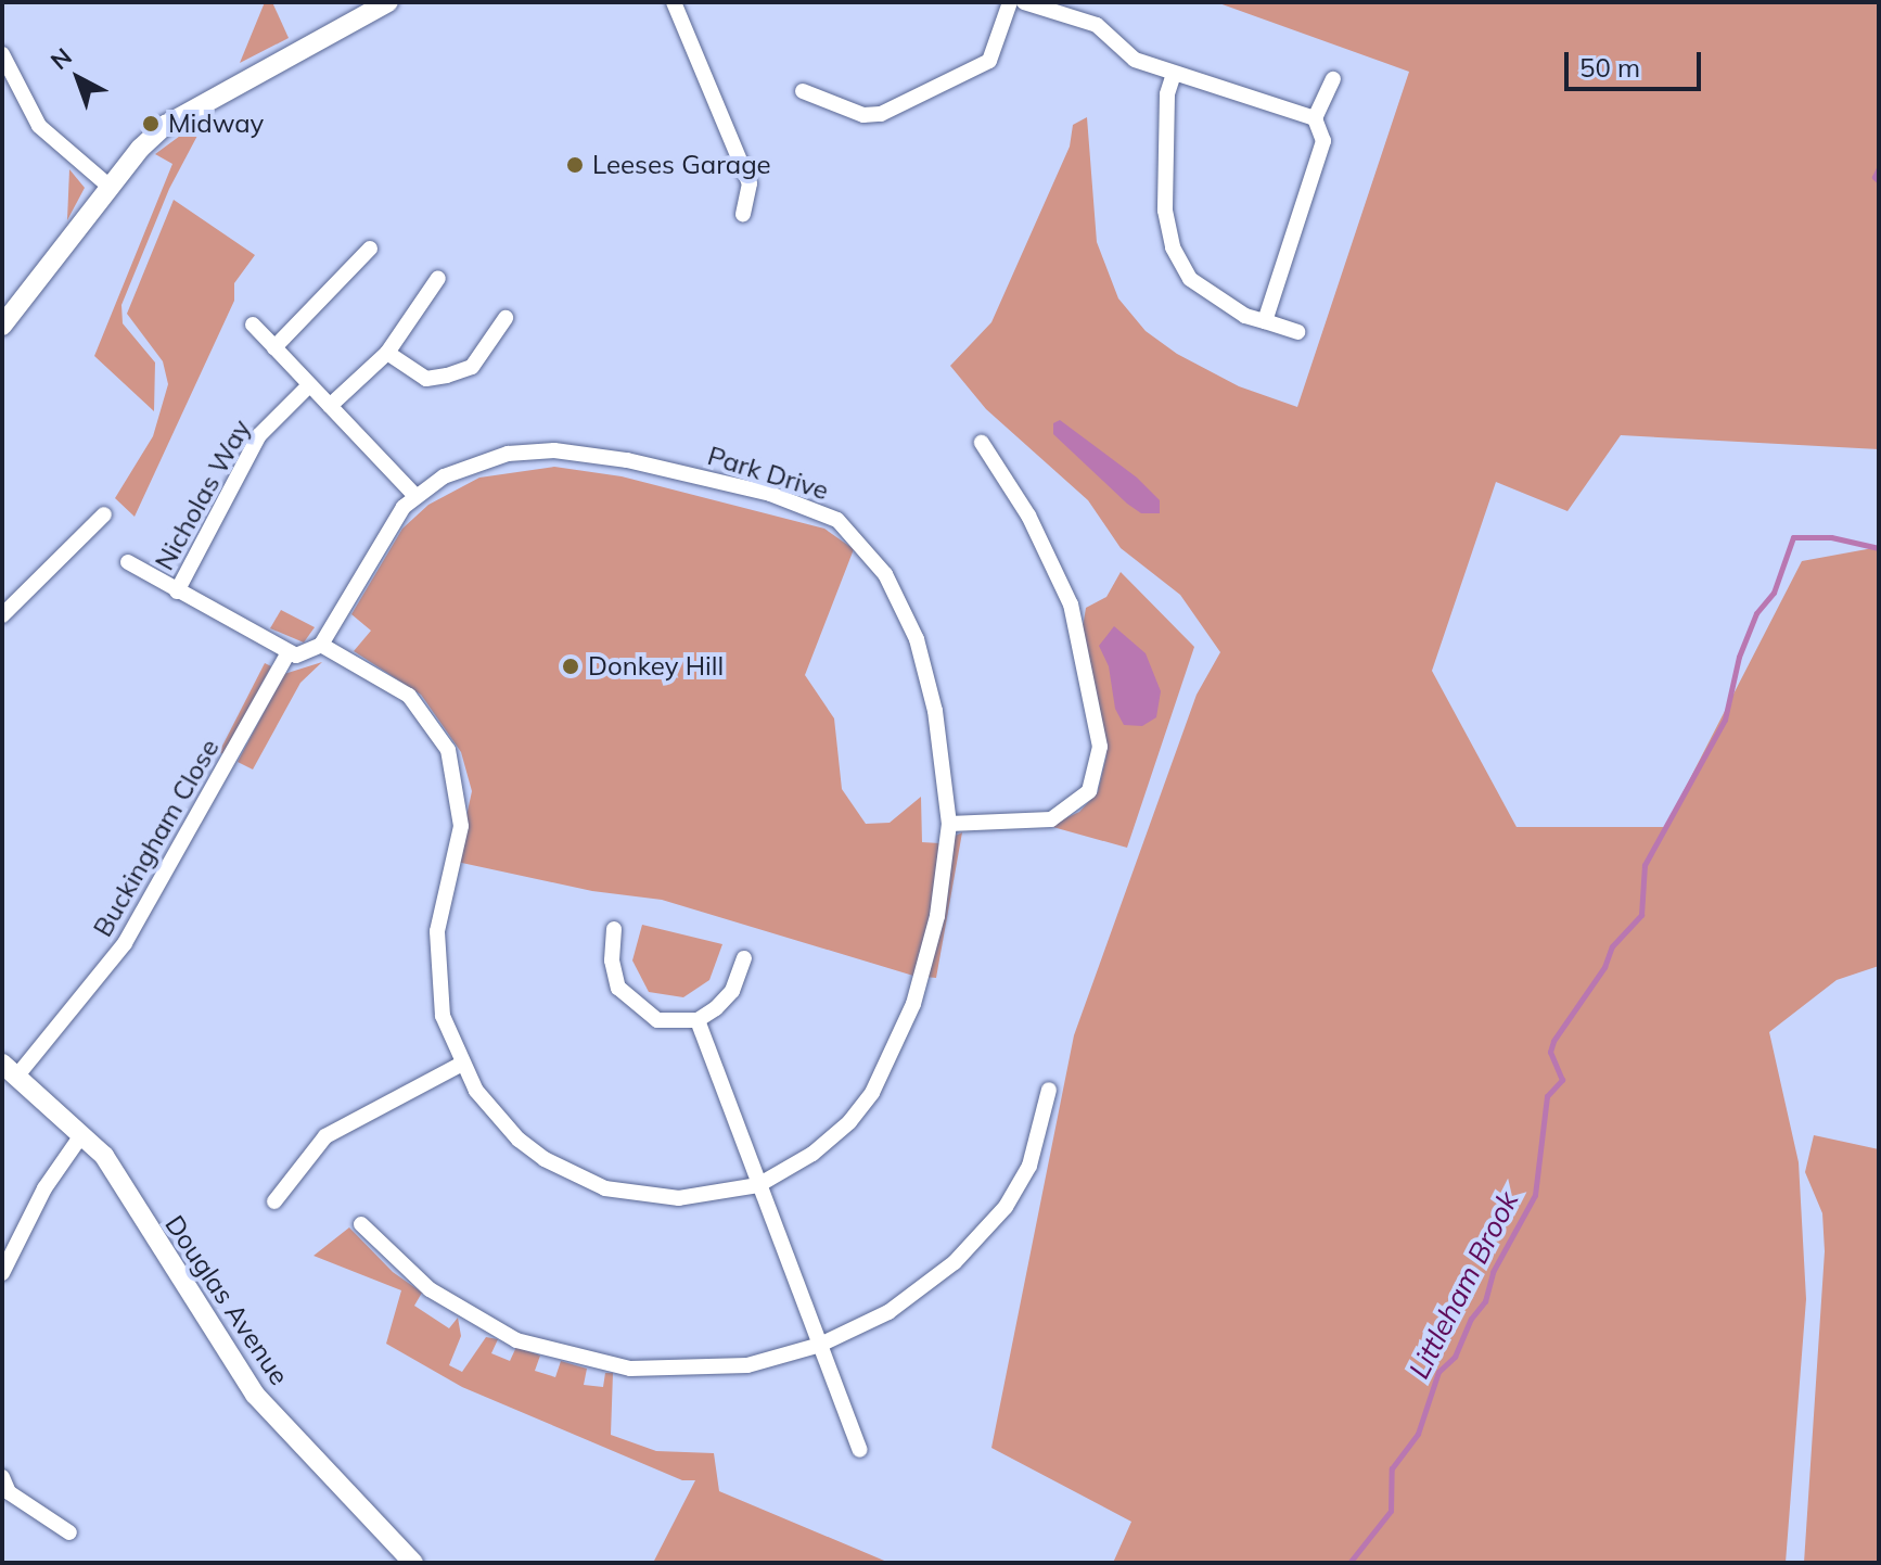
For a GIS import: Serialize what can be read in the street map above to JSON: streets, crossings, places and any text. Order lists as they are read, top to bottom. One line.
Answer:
{"streets":{"street":["Park Drive","Nicholas Way","Buckingham Close","Douglas Avenue"]},"crossings":[["Buckingham Close","Douglas Avenue"]],"water":["Littleham Brook"],"places":["Midway","Leeses Garage","Donkey Hill"],"scale_bar":"50 m","north":"top left"}
